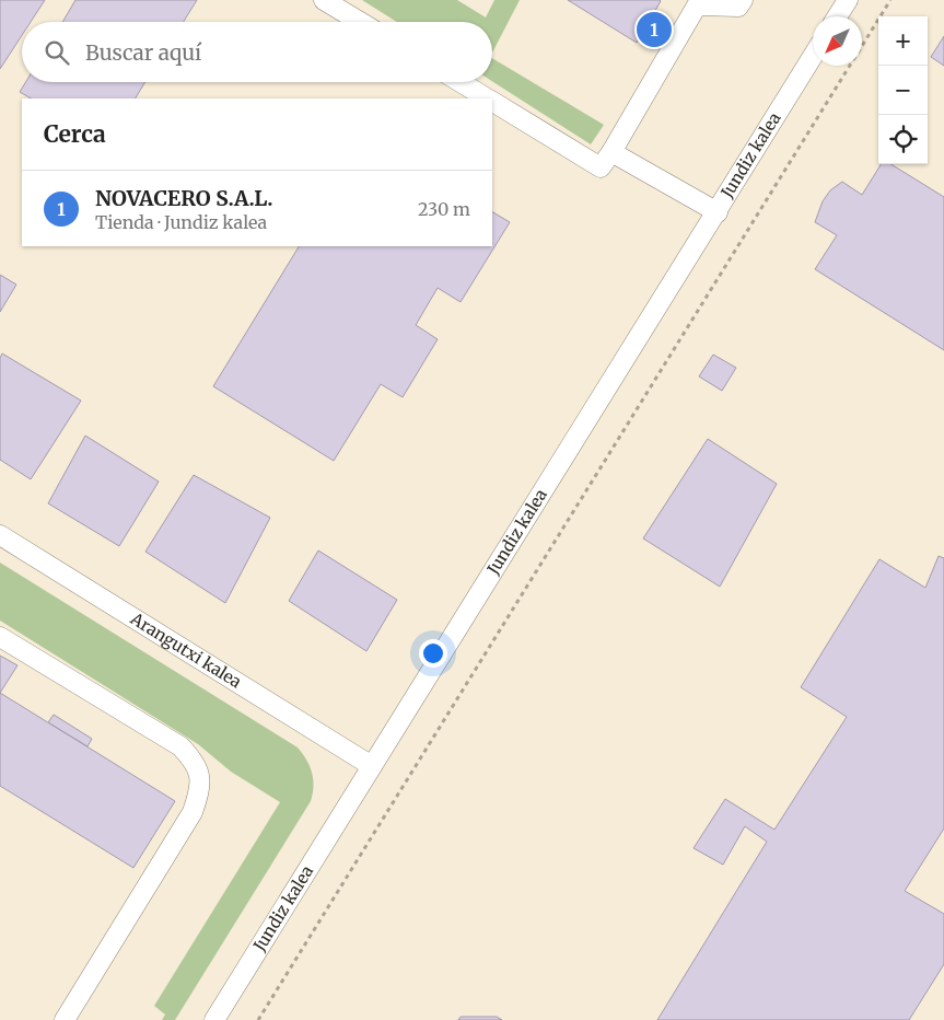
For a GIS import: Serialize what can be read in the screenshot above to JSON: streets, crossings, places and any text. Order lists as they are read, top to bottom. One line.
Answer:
{"streets":{"street":["Jundiz kalea","Arangutxi kalea"]},"crossings":[["Jundiz kalea","Arangutxi kalea"]],"north":"bottom left","page":{"pins":"1","map_buttons":["+","−"],"search":"Buscar aquí","heading":"Cerca","list":[{"mark":"1","name":"NOVACERO S.A.L.","note":"Tienda · Jundiz kalea","value":"230 m"}]}}
